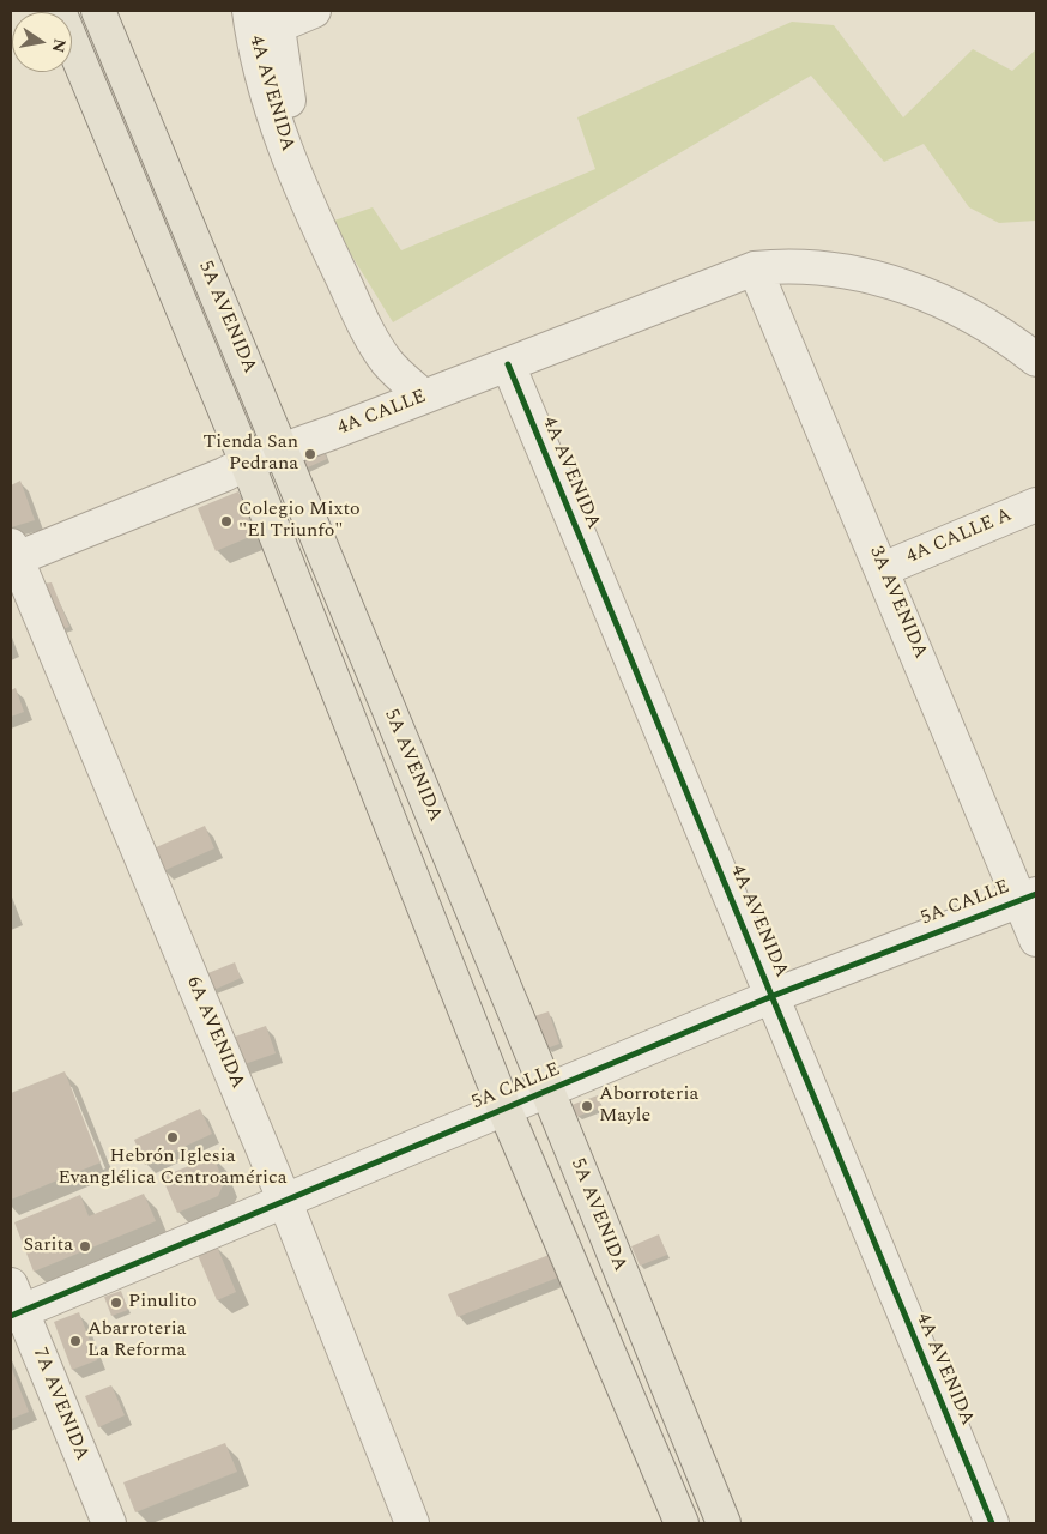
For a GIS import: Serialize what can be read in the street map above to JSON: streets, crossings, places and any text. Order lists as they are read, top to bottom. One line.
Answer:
{"streets":{"main road":["5A AVENIDA"],"street":["4A AVENIDA","4A CALLE","4A CALLE A","3A AVENIDA","5A CALLE","6A AVENIDA","7A AVENIDA"]},"crossings":[["4A AVENIDA","4A CALLE"],["4A AVENIDA","5A CALLE"],["5A AVENIDA","4A CALLE"],["5A AVENIDA","5A CALLE"],["4A CALLE","3A AVENIDA"],["4A CALLE","6A AVENIDA"],["4A CALLE A","3A AVENIDA"],["3A AVENIDA","5A CALLE"],["5A CALLE","6A AVENIDA"],["5A CALLE","7A AVENIDA"]],"places":["Tienda San Pedrana","Colegio Mixto \"El Triunfo\"","Aborroteria Mayle","Hebrón Iglesia Evanglélica Centroamérica","Sarita","Pinulito","Abarroteria La Reforma"],"north":"right"}
